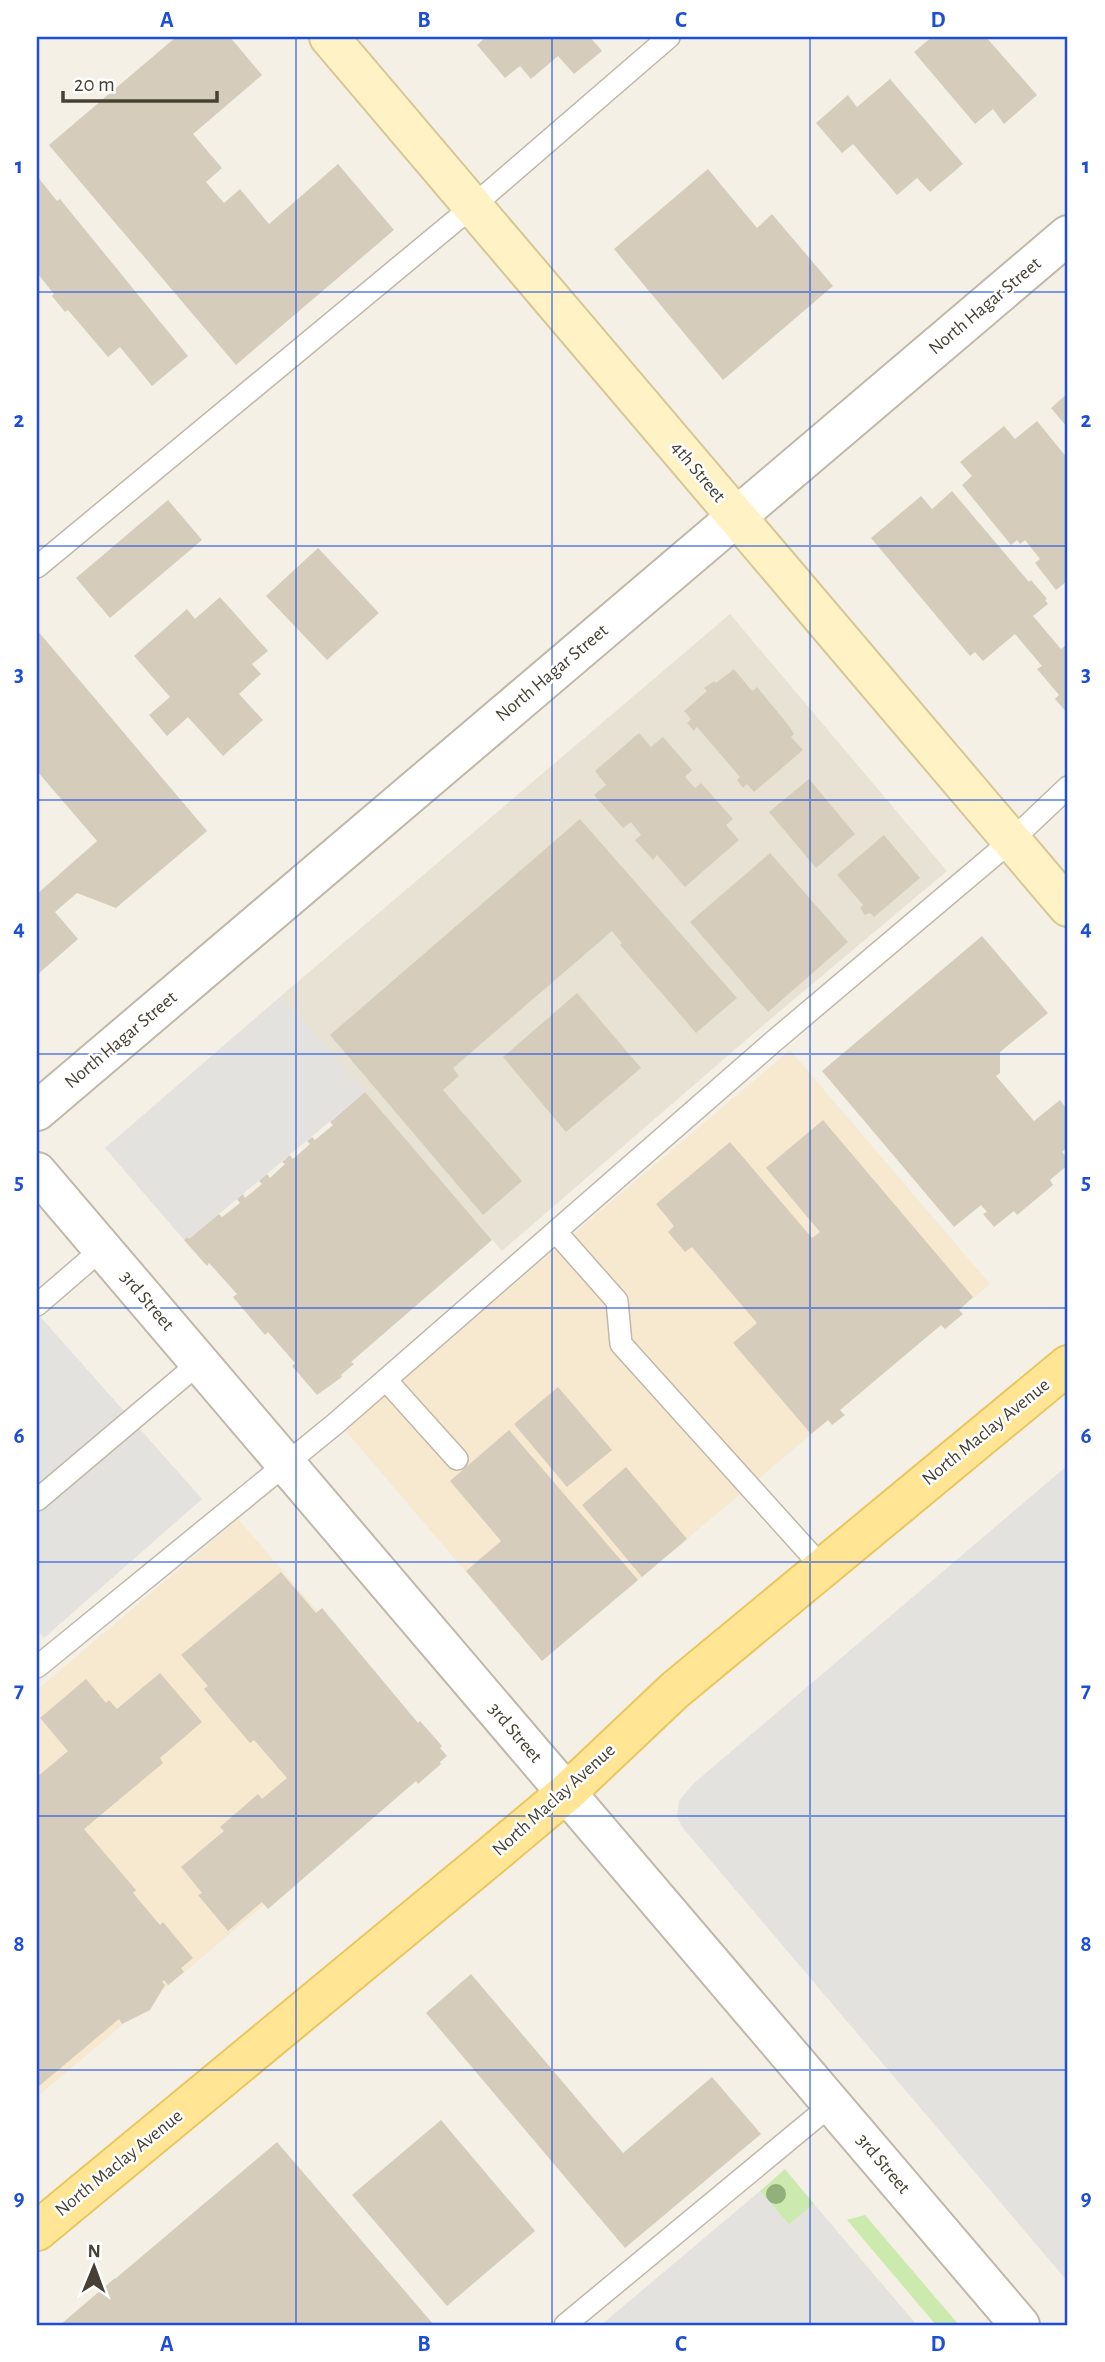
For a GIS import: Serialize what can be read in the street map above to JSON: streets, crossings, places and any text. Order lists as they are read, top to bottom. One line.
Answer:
{"streets":{"main road":["North Maclay Avenue"],"street":["North Hagar Street","4th Street","3rd Street"]},"crossings":[["North Hagar Street","4th Street"],["3rd Street","North Maclay Avenue"]],"scale_bar":"20 m","north":"top","grid":{"columns":["A","B","C","D"],"rows":["1","2","3","4","5","6","7","8","9"]}}
